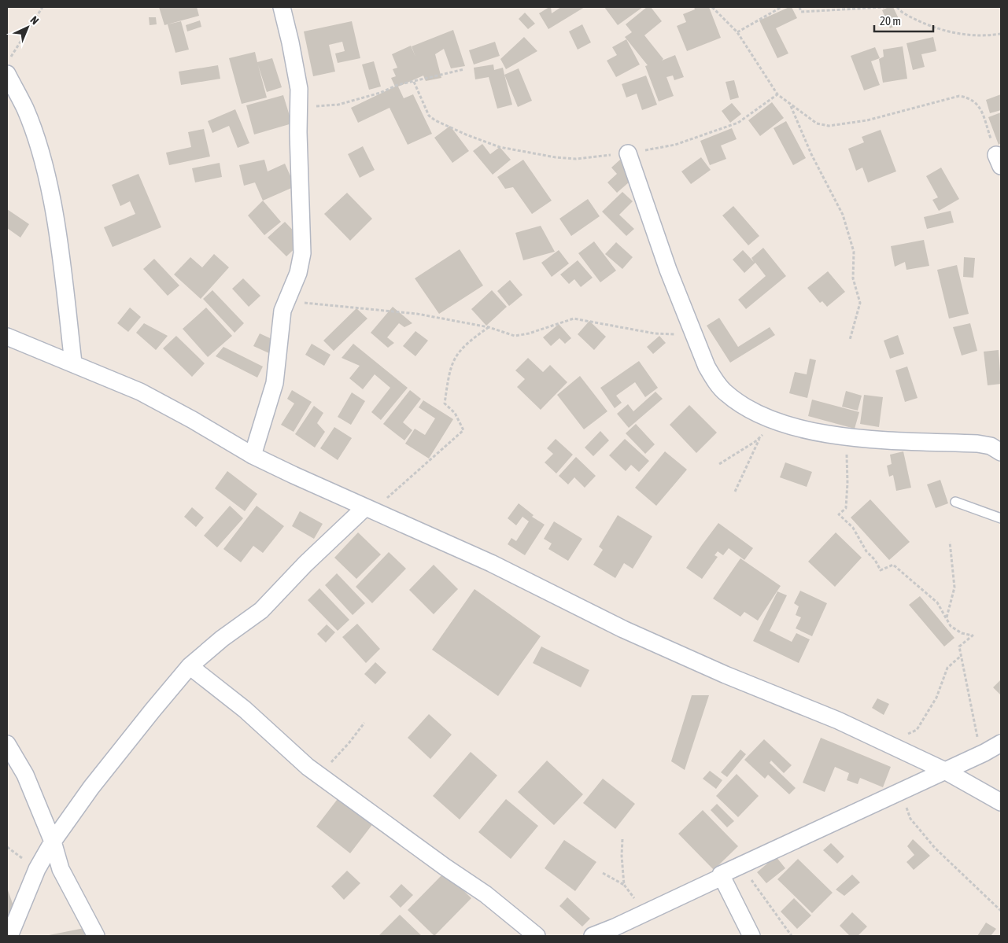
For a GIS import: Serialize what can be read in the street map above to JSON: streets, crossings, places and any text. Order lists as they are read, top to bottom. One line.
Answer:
{"scale_bar":"20 m","north":"top right"}
